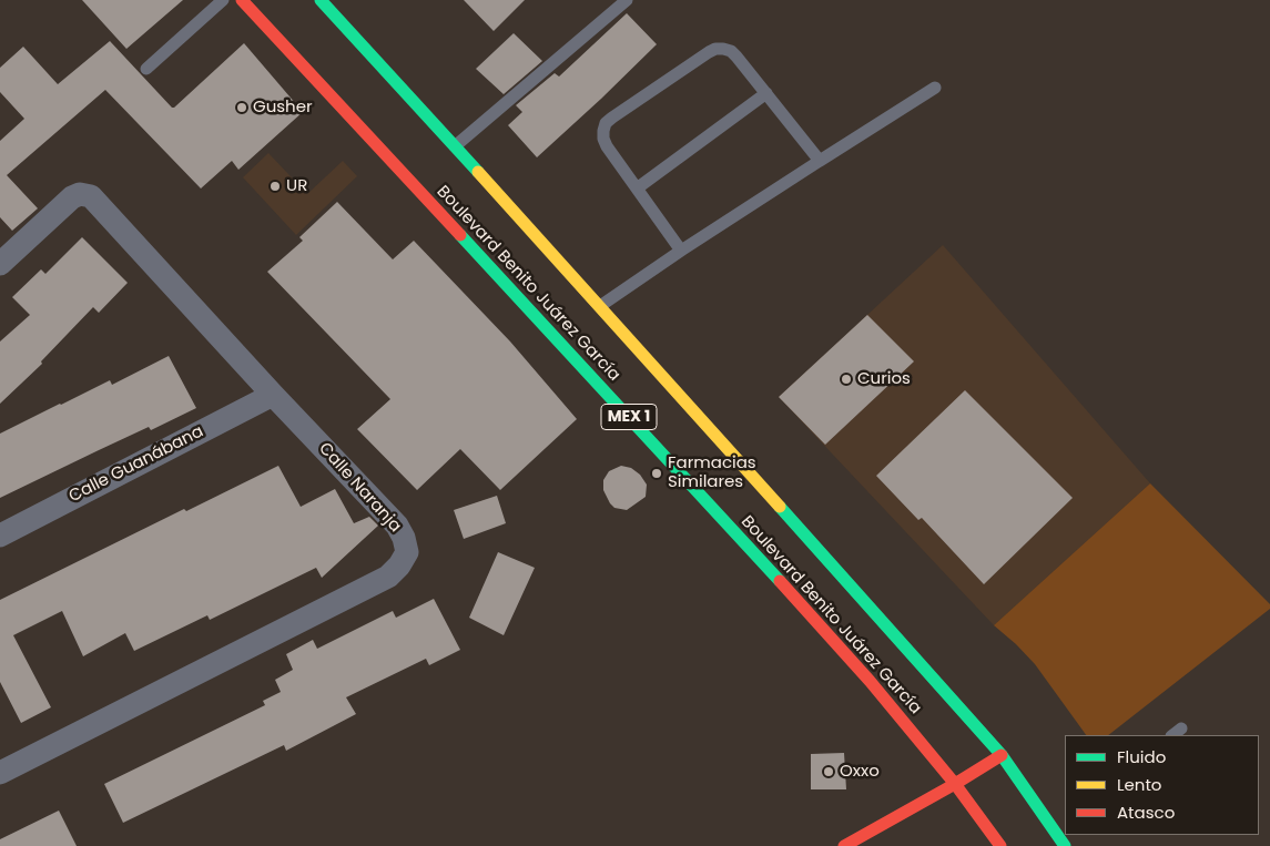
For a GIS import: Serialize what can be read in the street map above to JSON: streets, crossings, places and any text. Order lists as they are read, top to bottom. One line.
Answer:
{"streets":{"main road":["Boulevard Benito Juárez García","MEX 1"],"street":["Calle Guanábana","Calle Naranja"]},"crossings":[["Calle Guanábana","Calle Naranja"]],"places":["Gusher","UR","Curios","Farmacias Similares","Oxxo"],"legend":["Fluido","Lento","Atasco"]}
